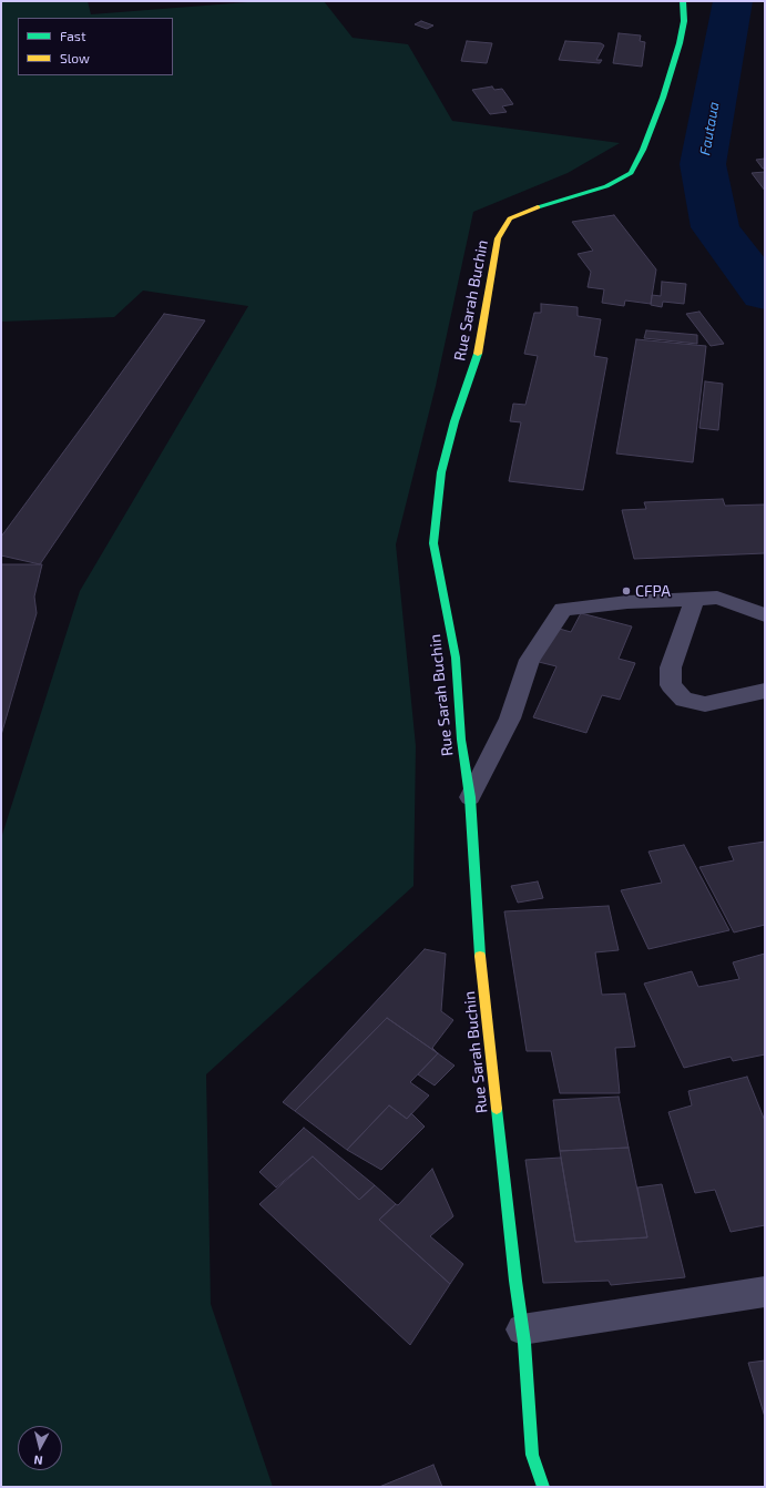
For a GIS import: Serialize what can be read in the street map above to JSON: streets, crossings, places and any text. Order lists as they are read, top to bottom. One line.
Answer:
{"streets":{"street":["Rue Sarah Buchin"]},"water":["Fautaua"],"places":["CFPA"],"legend":["Fast","Slow"],"north":"bottom"}
